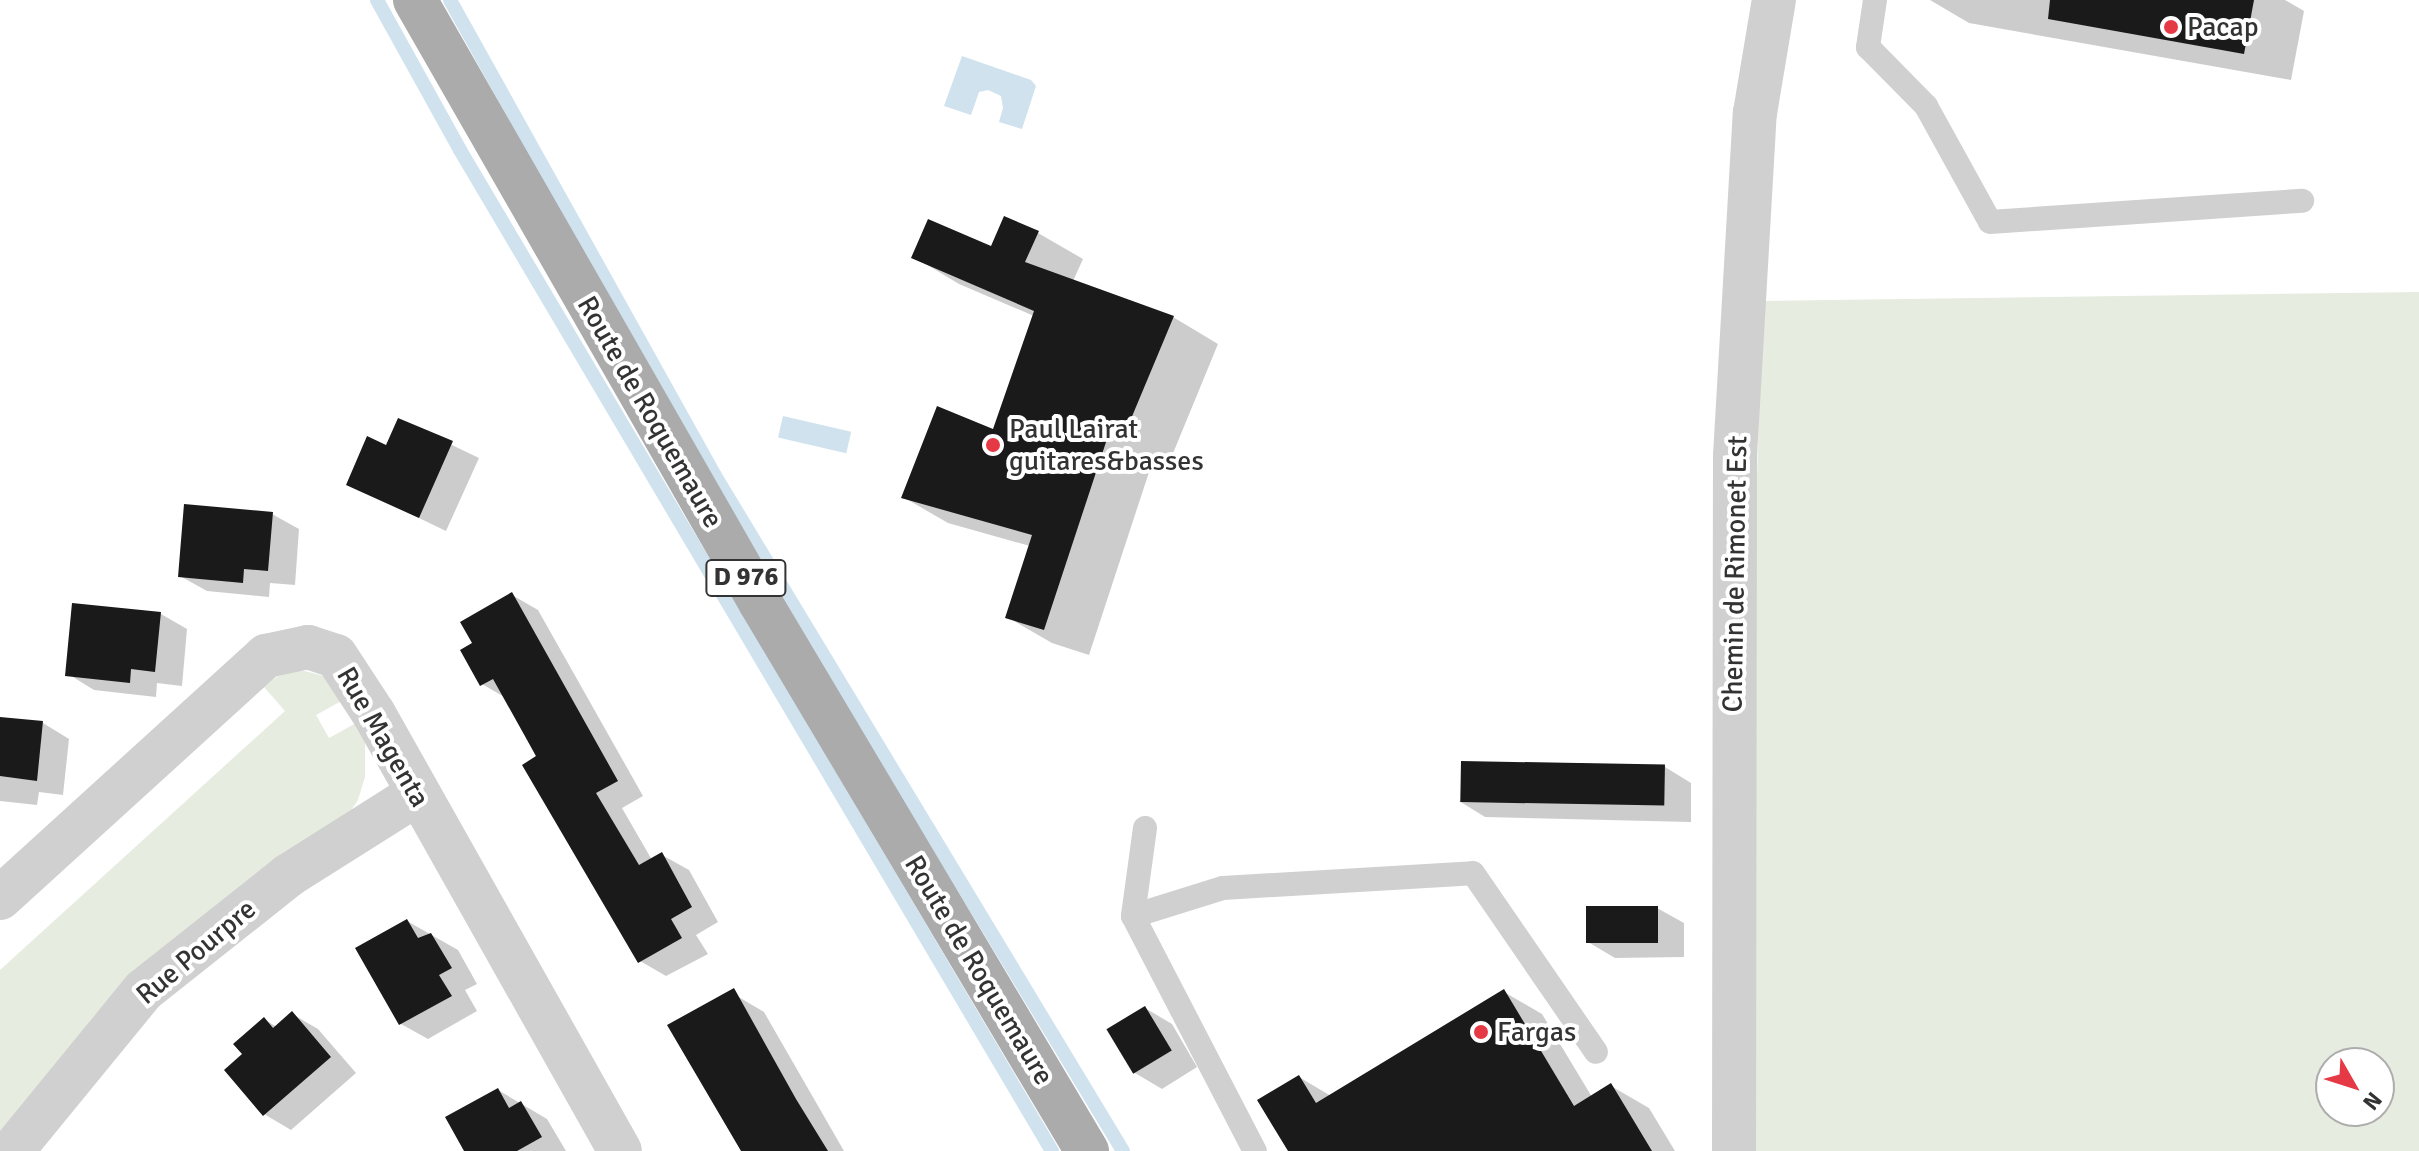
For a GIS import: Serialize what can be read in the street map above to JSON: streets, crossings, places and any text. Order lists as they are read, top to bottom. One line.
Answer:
{"streets":{"main road":["Route de Roquemaure","D 976"],"street":["Chemin de Rimonet Est","Rue Magenta","Rue Pourpre"]},"crossings":[["Rue Magenta","Rue Pourpre"]],"places":["Pacap","Paul Lairat guitares&basses","Fargas"],"north":"bottom right"}
